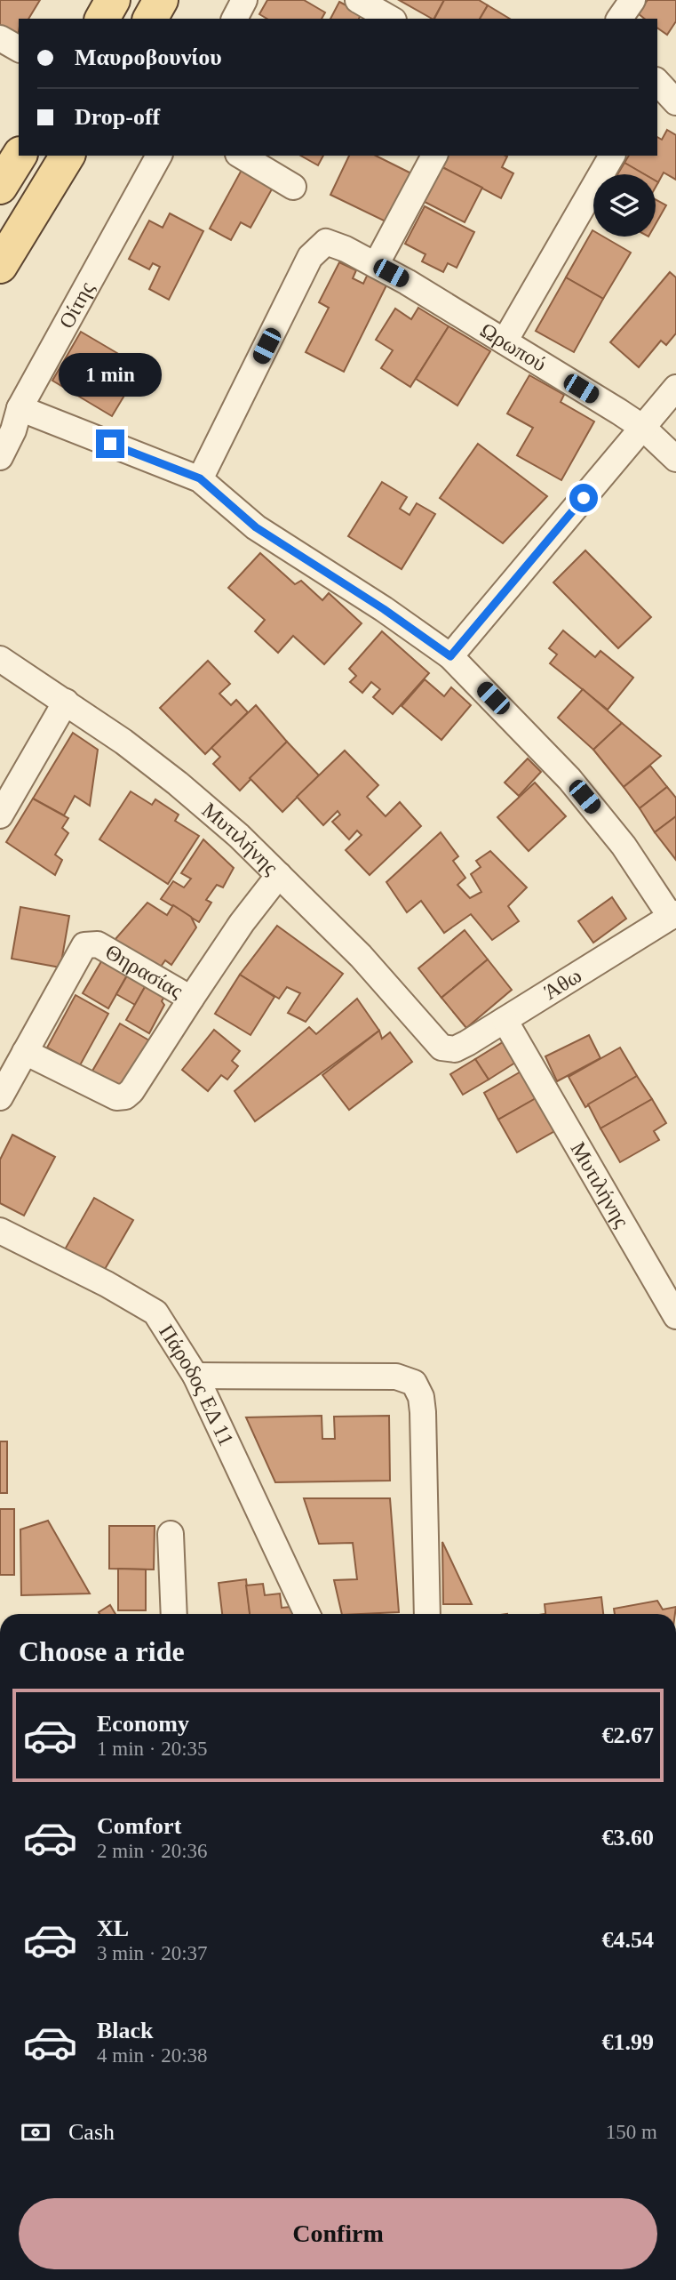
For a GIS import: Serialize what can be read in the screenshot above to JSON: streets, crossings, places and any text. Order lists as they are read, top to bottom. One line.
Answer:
{"streets":{"street":["Οίτης","Ωρωπού","Μυτιλήνης","Θηρασίας","Άθω","Πάροδος ΕΔ 11"]},"crossings":[["Μυτιλήνης","Θηρασίας"],["Μυτιλήνης","Άθω"]],"page":{"banner":["Μαυροβουνίου","Drop-off"],"bubble":"1 min","heading":"Choose a ride","list":[{"name":"Economy","note":"1 min · 20:35","value":"€2.67"},{"name":"Comfort","note":"2 min · 20:36","value":"€3.60"},{"name":"XL","note":"3 min · 20:37","value":"€4.54"},{"name":"Black","note":"4 min · 20:38","value":"€1.99"}],"pay":["Cash","150 m"],"buttons":"Confirm"}}
